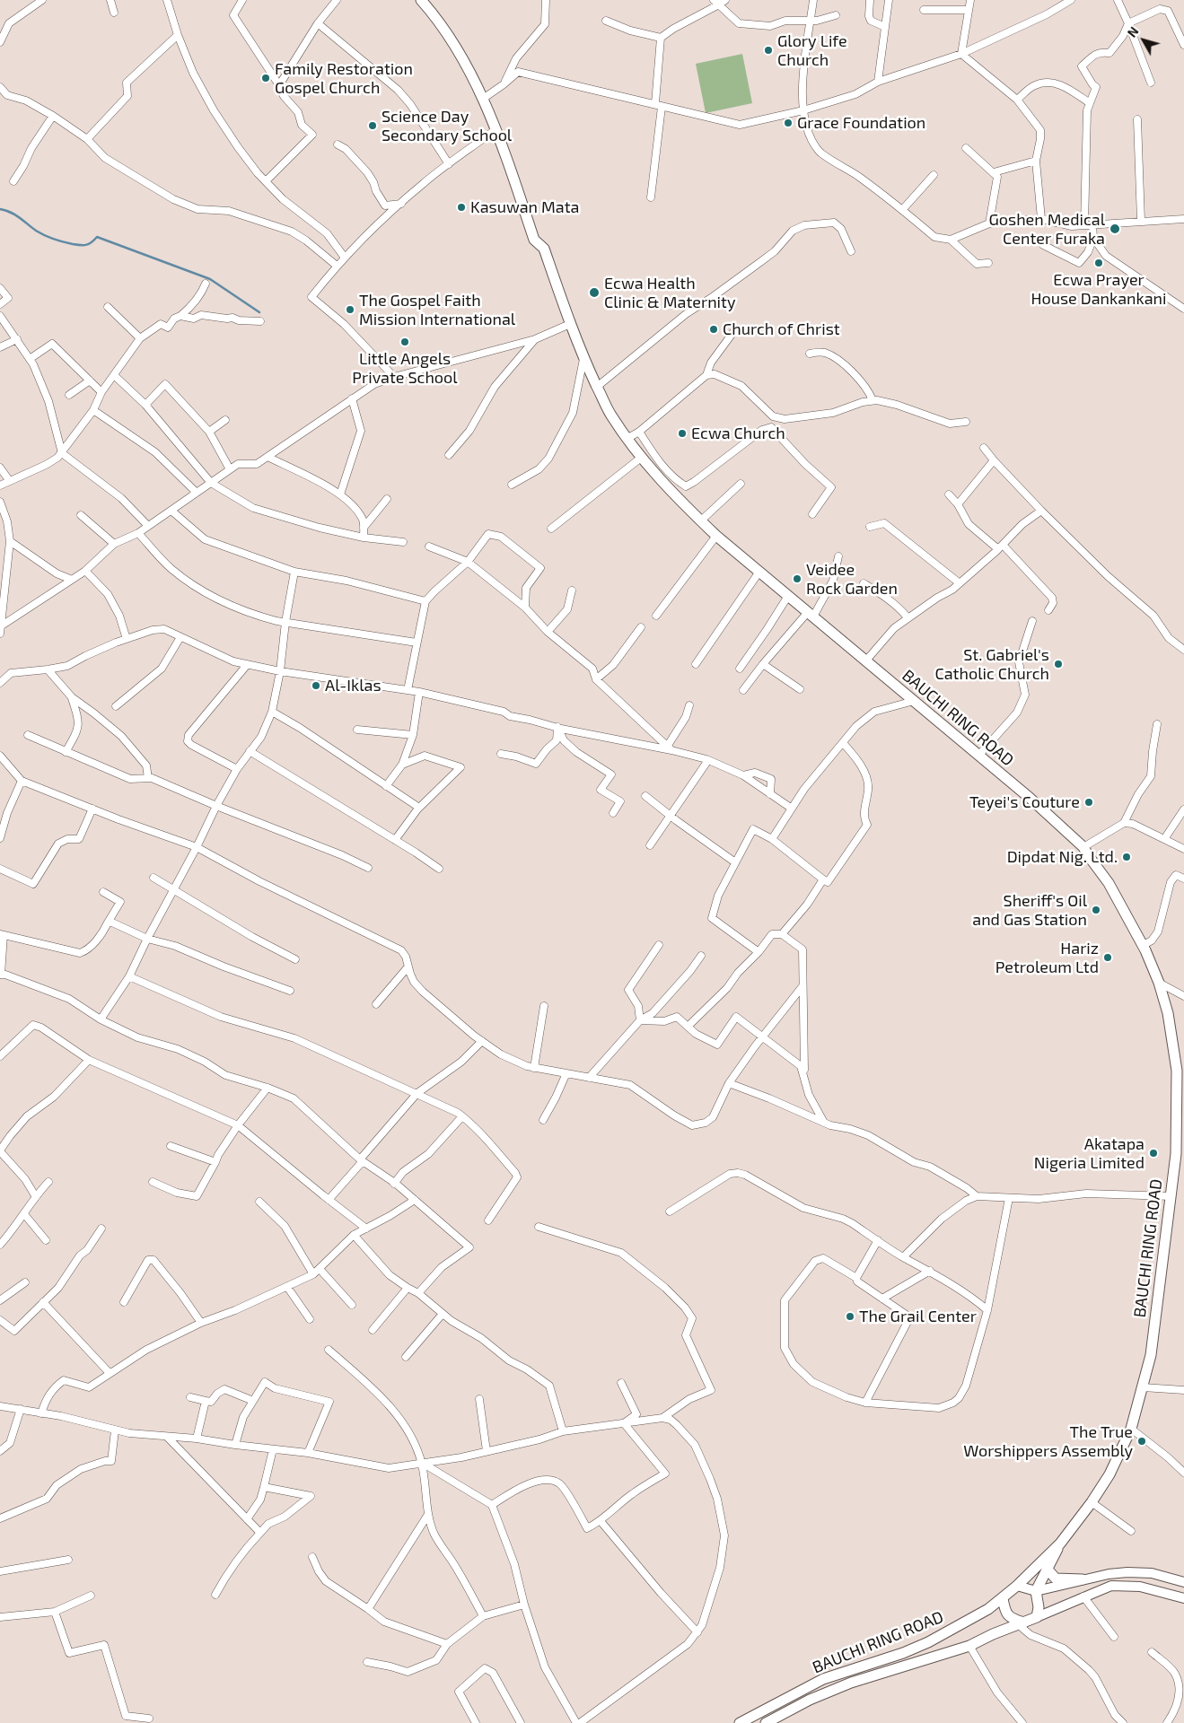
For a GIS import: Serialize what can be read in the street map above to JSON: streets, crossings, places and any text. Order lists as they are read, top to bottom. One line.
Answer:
{"streets":{"main road":["BAUCHI RING ROAD"]},"places":["Glory Life Church","Family Restoration Gospel Church","Grace Foundation","Science Day Secondary School","Kasuwan Mata","Goshen Medical Center Furaka","Ecwa Prayer House Dankankani","Ecwa Health Clinic & Maternity","The Gospel Faith Mission International","Church of Christ","Little Angels Private School","Ecwa Church","Veidee Rock Garden","St. Gabriel's Catholic Church","Al-Iklas","Teyei's Couture","Dipdat Nig. Ltd.","Sheriff's Oil and Gas Station","Hariz Petroleum Ltd","Akatapa Nigeria Limited","The Grail Center","The True Worshippers Assembly"],"north":"top left"}
